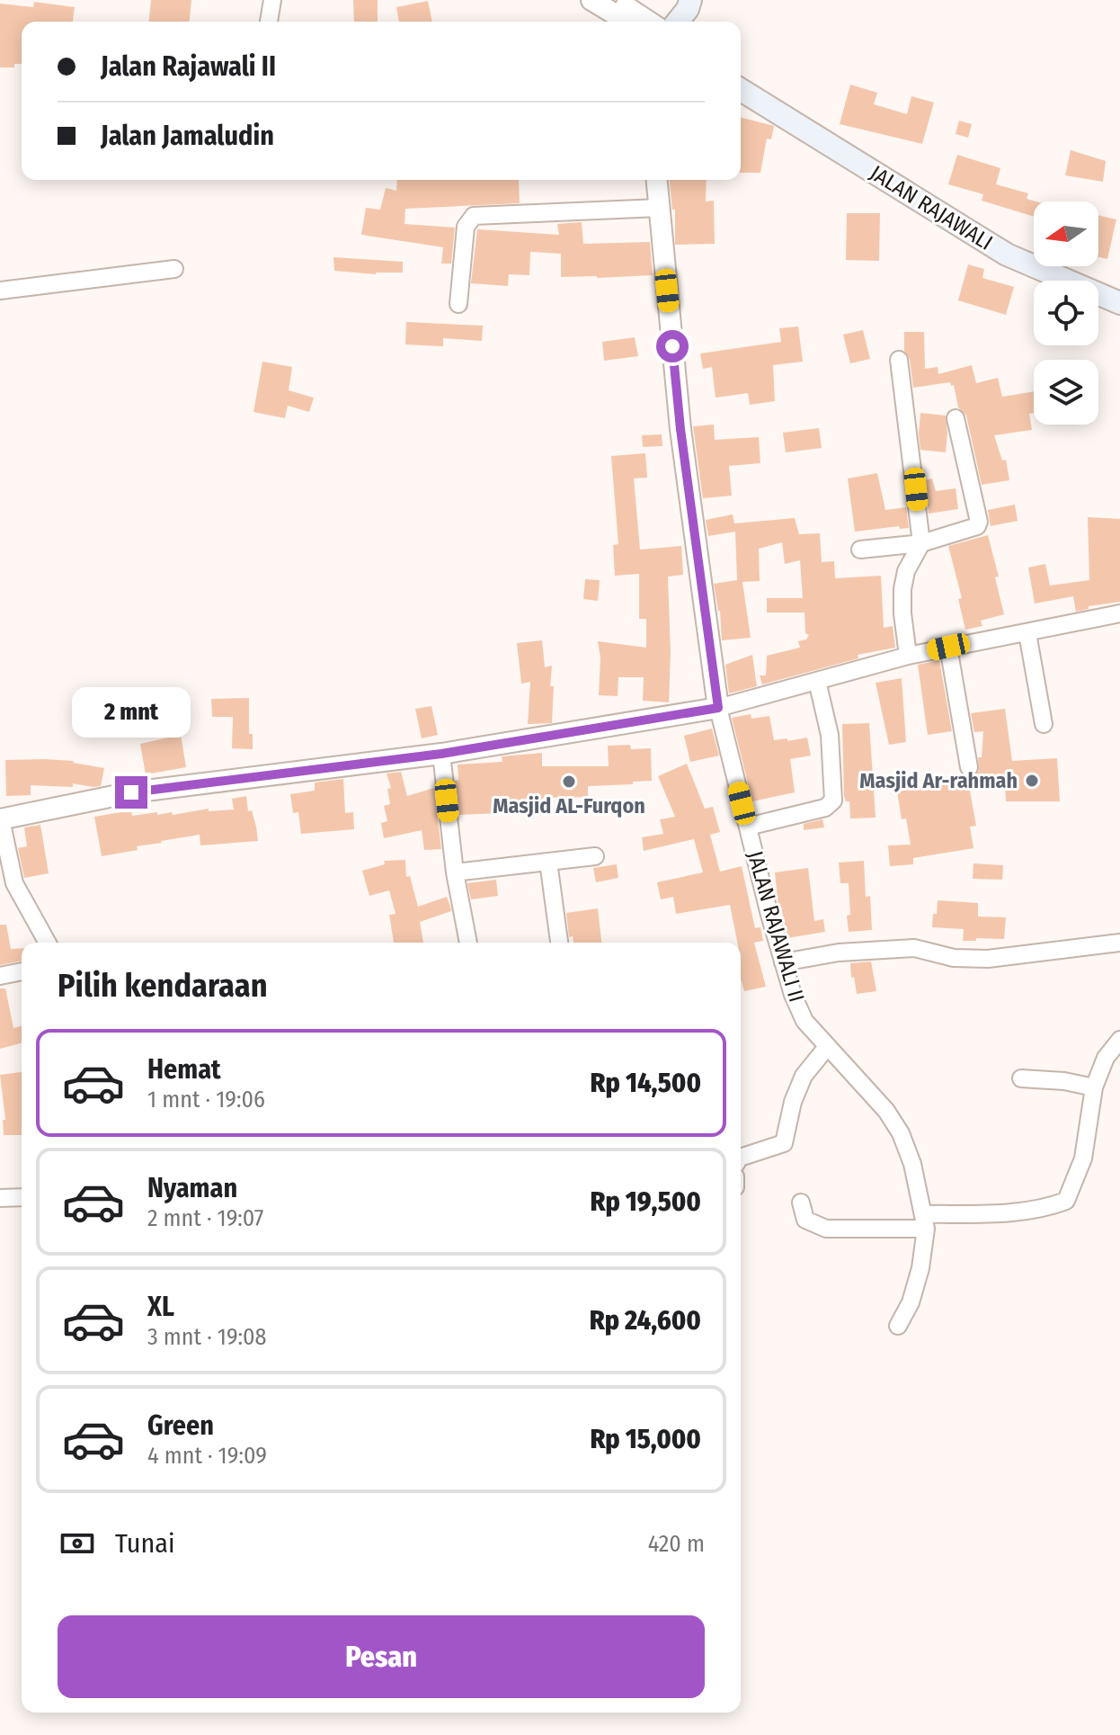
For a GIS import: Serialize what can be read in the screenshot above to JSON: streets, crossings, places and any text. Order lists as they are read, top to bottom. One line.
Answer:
{"streets":{"main road":["JALAN RAJAWALI"],"street":["JALAN RAJAWALI II"]},"places":["Masjid Ar-rahmah","Masjid AL-Furqon"],"north":"left","page":{"banner":["Jalan Rajawali II","Jalan Jamaludin"],"bubble":"2 mnt","heading":"Pilih kendaraan","list":[{"name":"Hemat","note":"1 mnt · 19:06","value":"Rp 14,500"},{"name":"Nyaman","note":"2 mnt · 19:07","value":"Rp 19,500"},{"name":"XL","note":"3 mnt · 19:08","value":"Rp 24,600"},{"name":"Green","note":"4 mnt · 19:09","value":"Rp 15,000"}],"pay":["Tunai","420 m"],"buttons":"Pesan"}}
